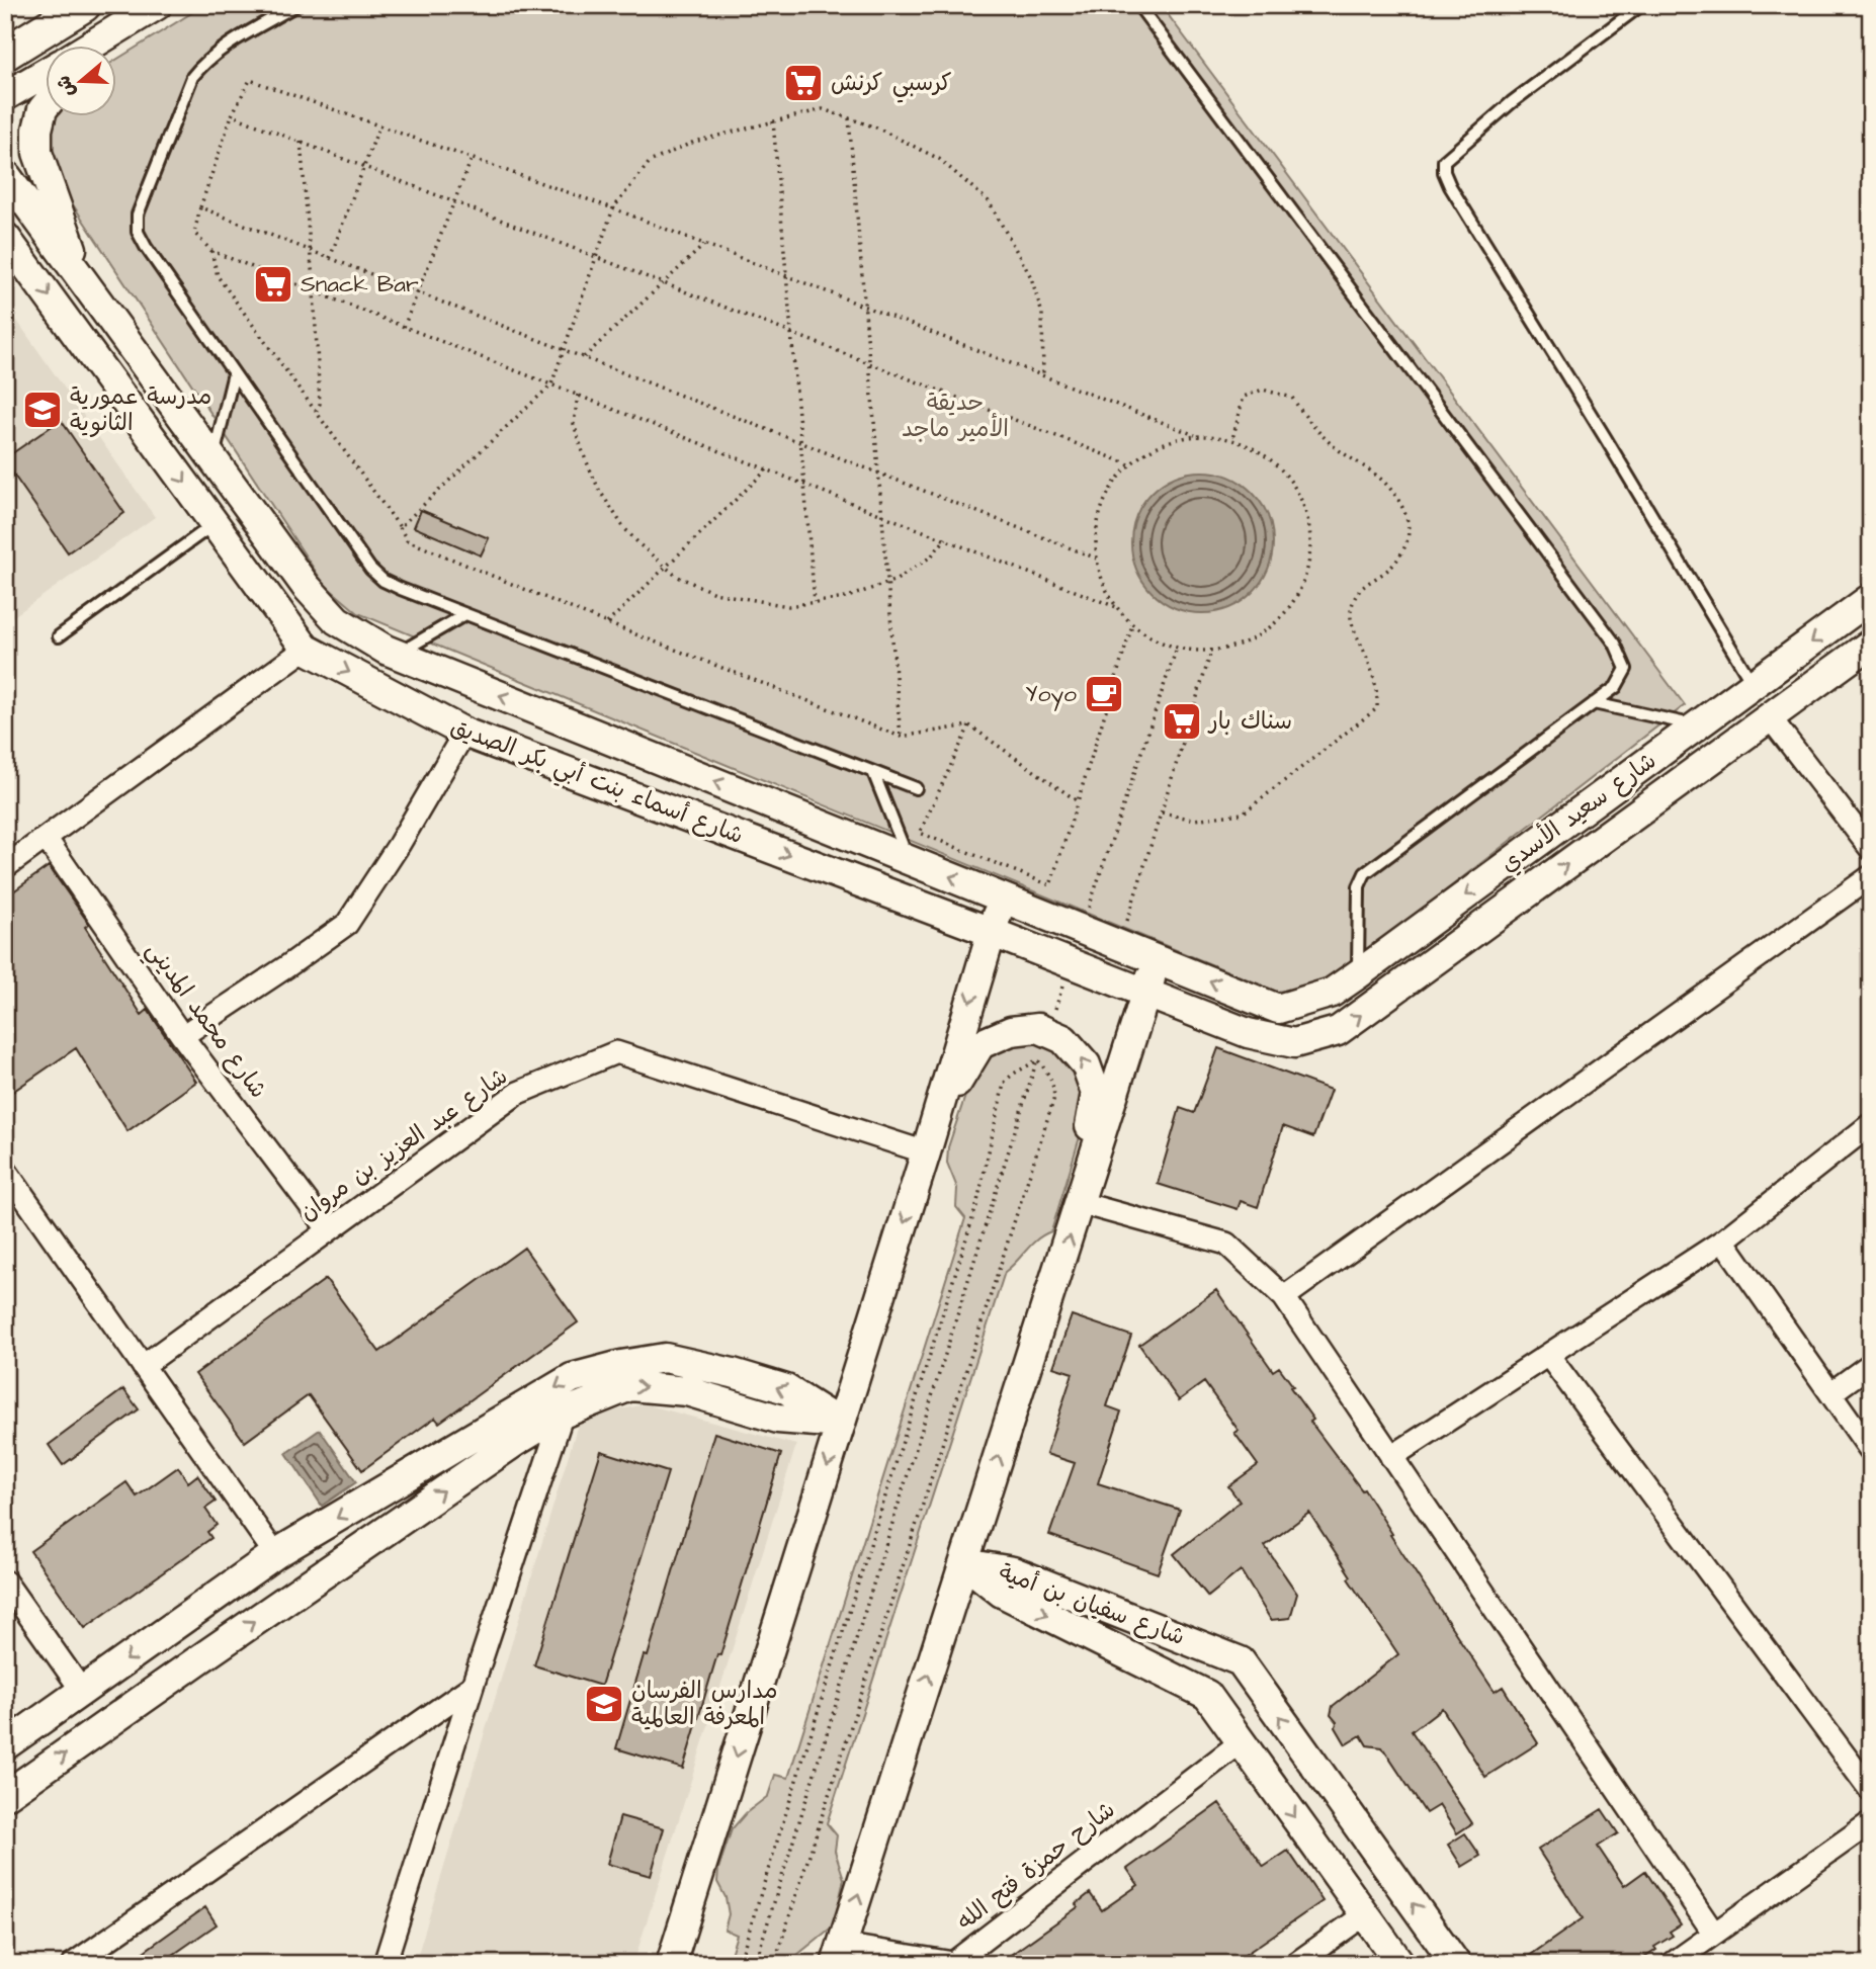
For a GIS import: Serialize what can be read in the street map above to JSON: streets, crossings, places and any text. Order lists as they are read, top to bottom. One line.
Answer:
{"streets":{"street":["شارع أسماء بنت أبي بكر الصديق","شارع سعيد الأسدي","شارع محمد المديني","شارع عبد العزيز بن مروان","شارع سفيان بن أمية","شارح حمزة فتح الله"]},"crossings":[["شارع أسماء بنت أبي بكر الصديق","شارع سعيد الأسدي"],["شارع محمد المديني","شارع عبد العزيز بن مروان"],["شارع سفيان بن أمية","شارح حمزة فتح الله"]],"parks":["حديقة الأمير ماجد"],"places":{"supermarket":["كرسبي كرنش","Snack Bar","سناك بار"],"school or university":["مدرسة عمورية الثانوية","مدارس الفرسان المعرفة العالمية"],"cafe":["Yoyo"]},"north":"left"}
